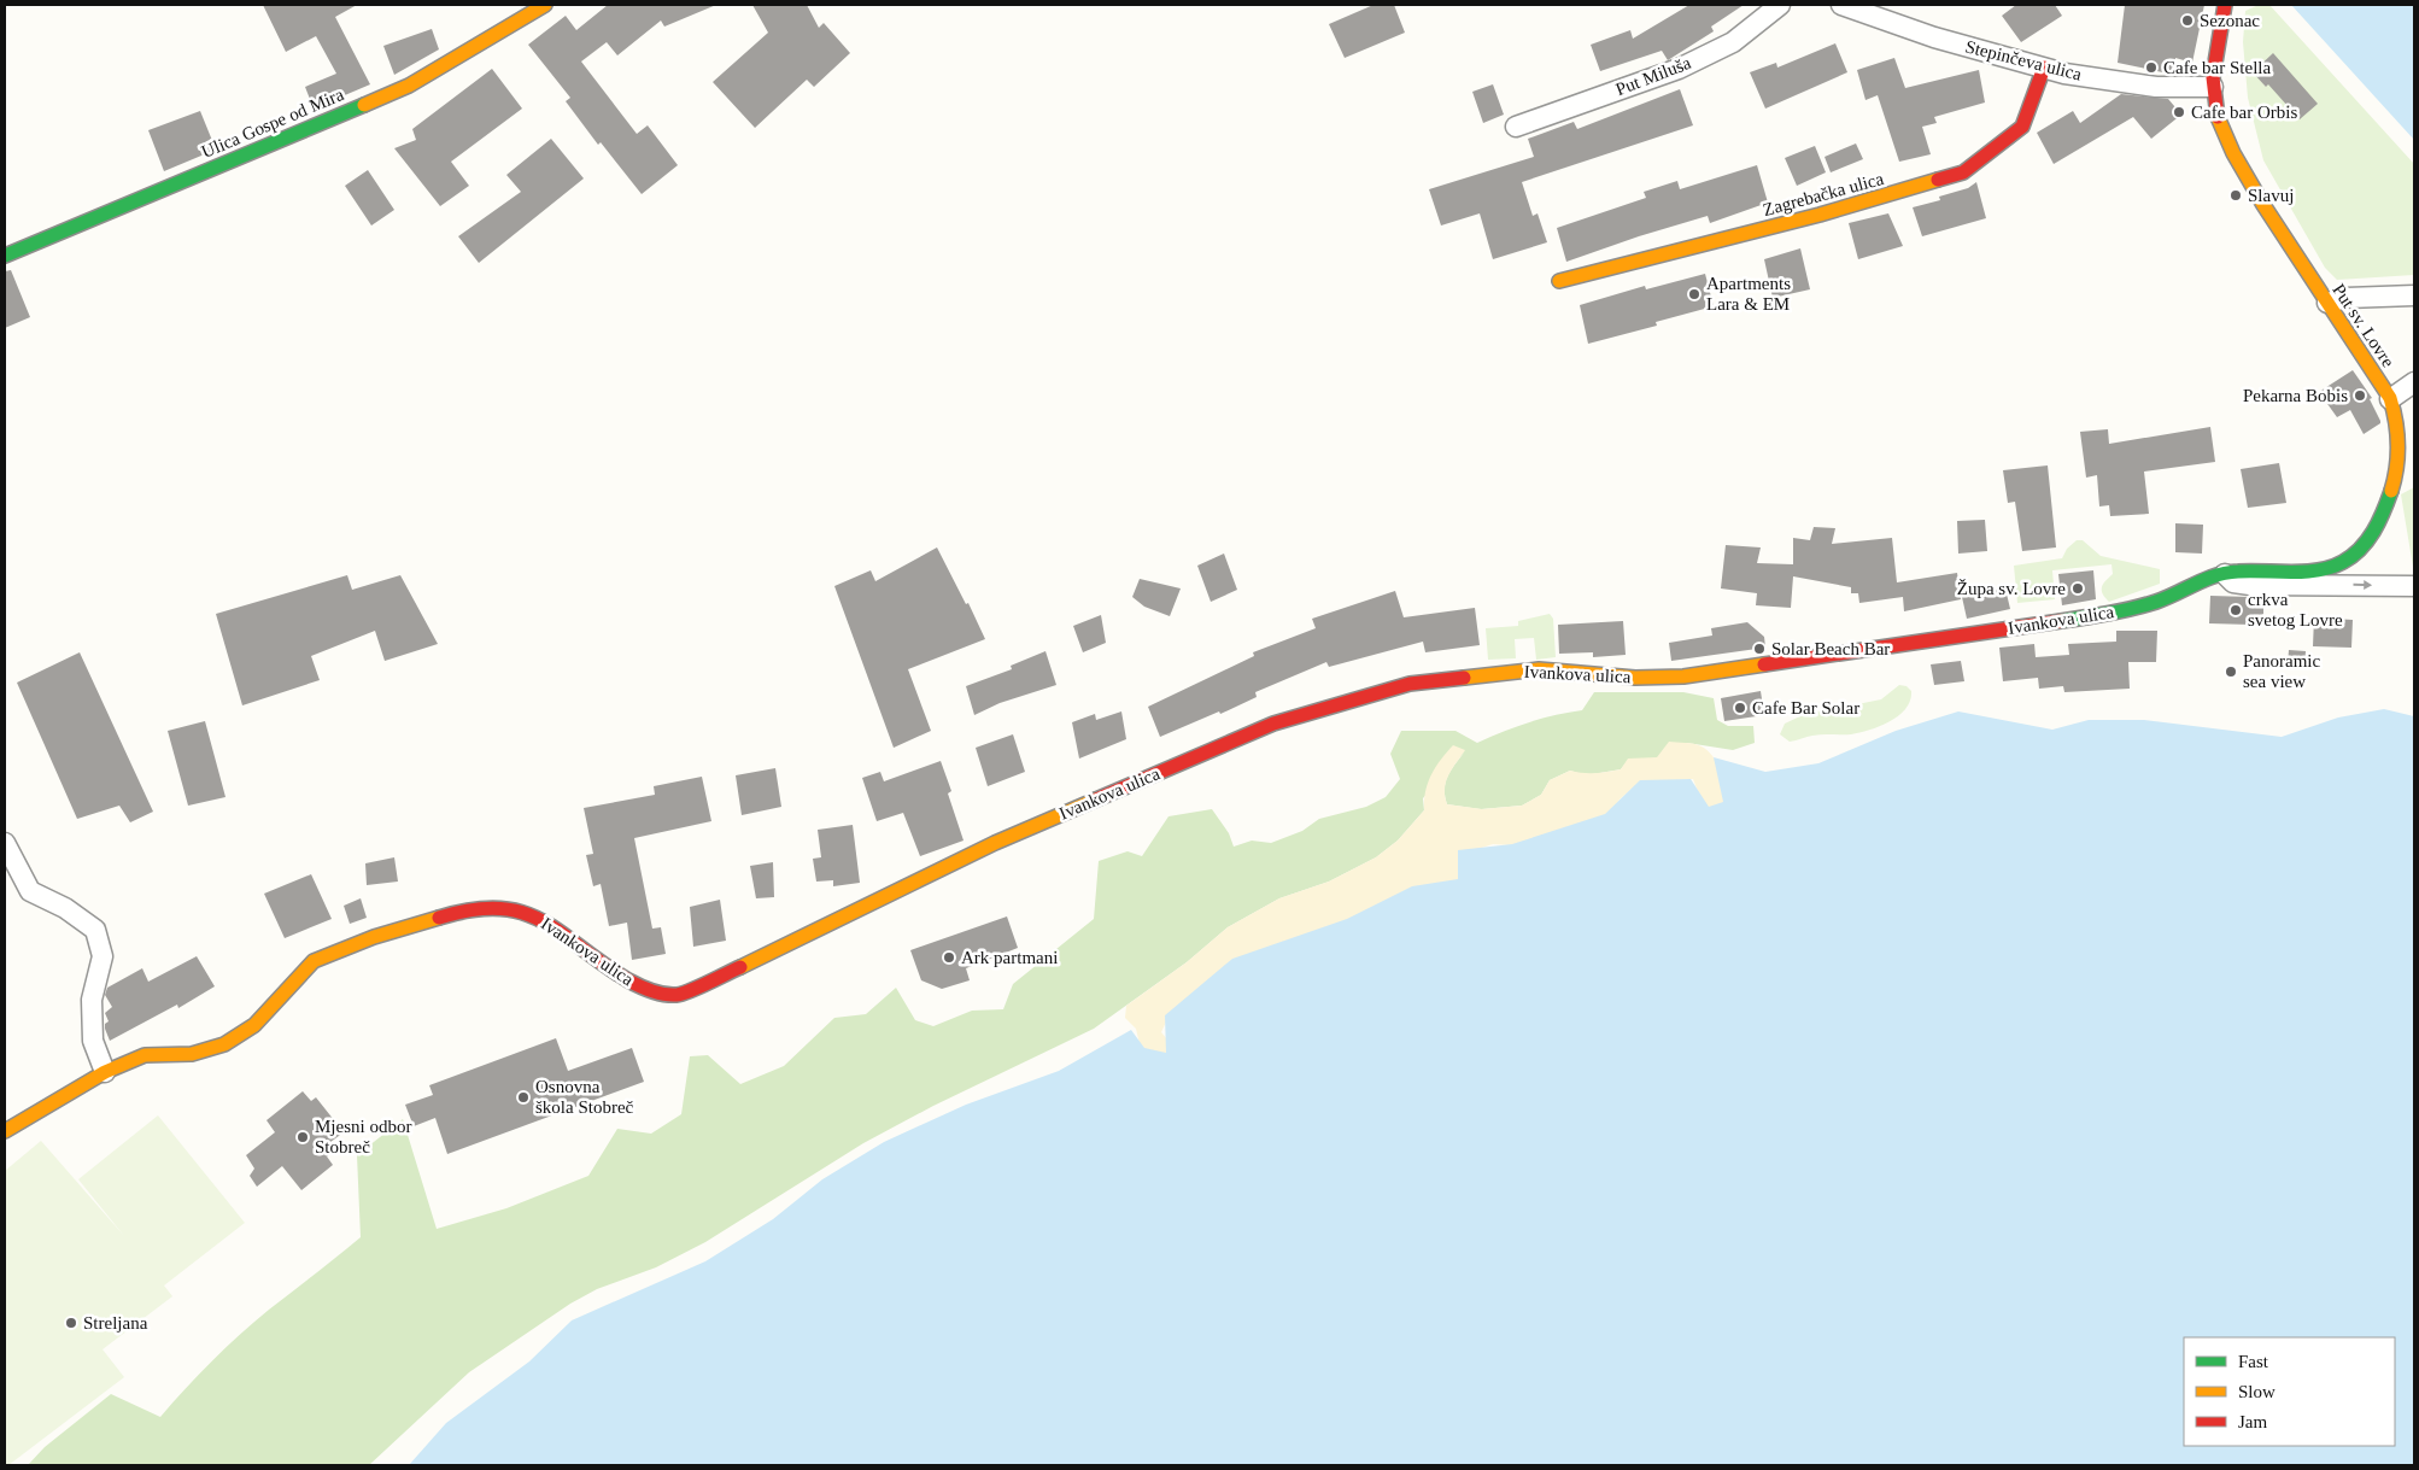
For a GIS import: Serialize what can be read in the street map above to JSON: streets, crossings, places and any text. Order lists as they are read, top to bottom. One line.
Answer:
{"streets":{"street":["Stepinčeva ulica","Put Miluša","Ulica Gospe od Mira","Zagrebačka ulica","Put sv. Lovre","Ivankova ulica"]},"crossings":[["Stepinčeva ulica","Zagrebačka ulica"],["Stepinčeva ulica","Put sv. Lovre"],["Put sv. Lovre","Ivankova ulica"]],"places":["Sezonac","Cafe bar Stella","Cafe bar Orbis","Slavuj","Apartments Lara & EM","Pekarna Bobis","Župa sv. Lovre","crkva svetog Lovre","Solar Beach Bar","Panoramic sea view","Cafe Bar Solar","Ark partmani","Osnovna škola Stobreč","Mjesni odbor Stobreč","Streljana"],"legend":["Fast","Slow","Jam"]}
